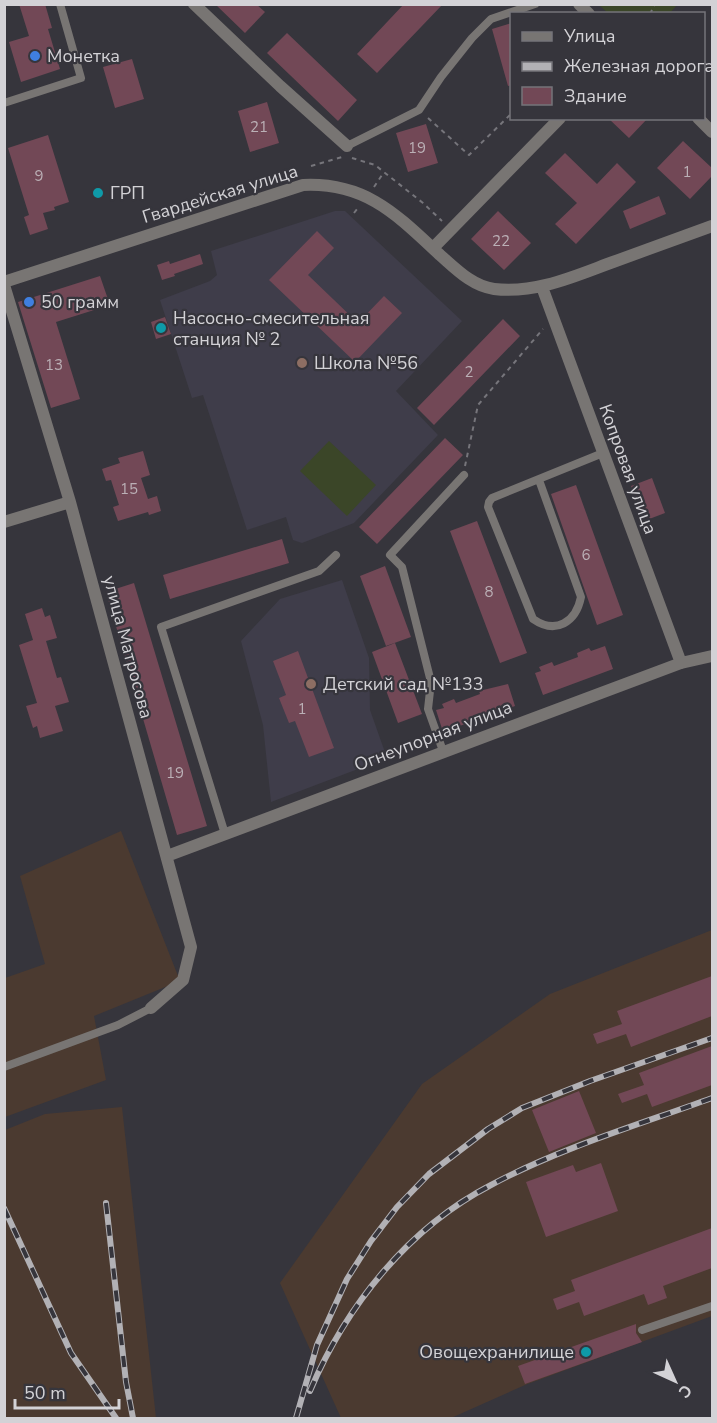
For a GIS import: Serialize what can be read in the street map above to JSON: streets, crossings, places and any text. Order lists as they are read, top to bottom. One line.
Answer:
{"streets":{"street":["Гвардейская улица","Копровая улица","улица Матросова","Огнеупорная улица"]},"crossings":[["Гвардейская улица","Копровая улица"],["Гвардейская улица","улица Матросова"],["Копровая улица","Огнеупорная улица"],["улица Матросова","Огнеупорная улица"]],"places":["Монетка","ГРП","50 грамм","Насосно-смесительная станция № 2","Школа №56","Детский сад №133","Овощехранилище"],"house_numbers":["21","19","1","9","22","13","2","15","6","8","1","19"],"legend":["Улица","Железная дорога","Здание"],"scale_bar":"50 m","north":"bottom right"}
